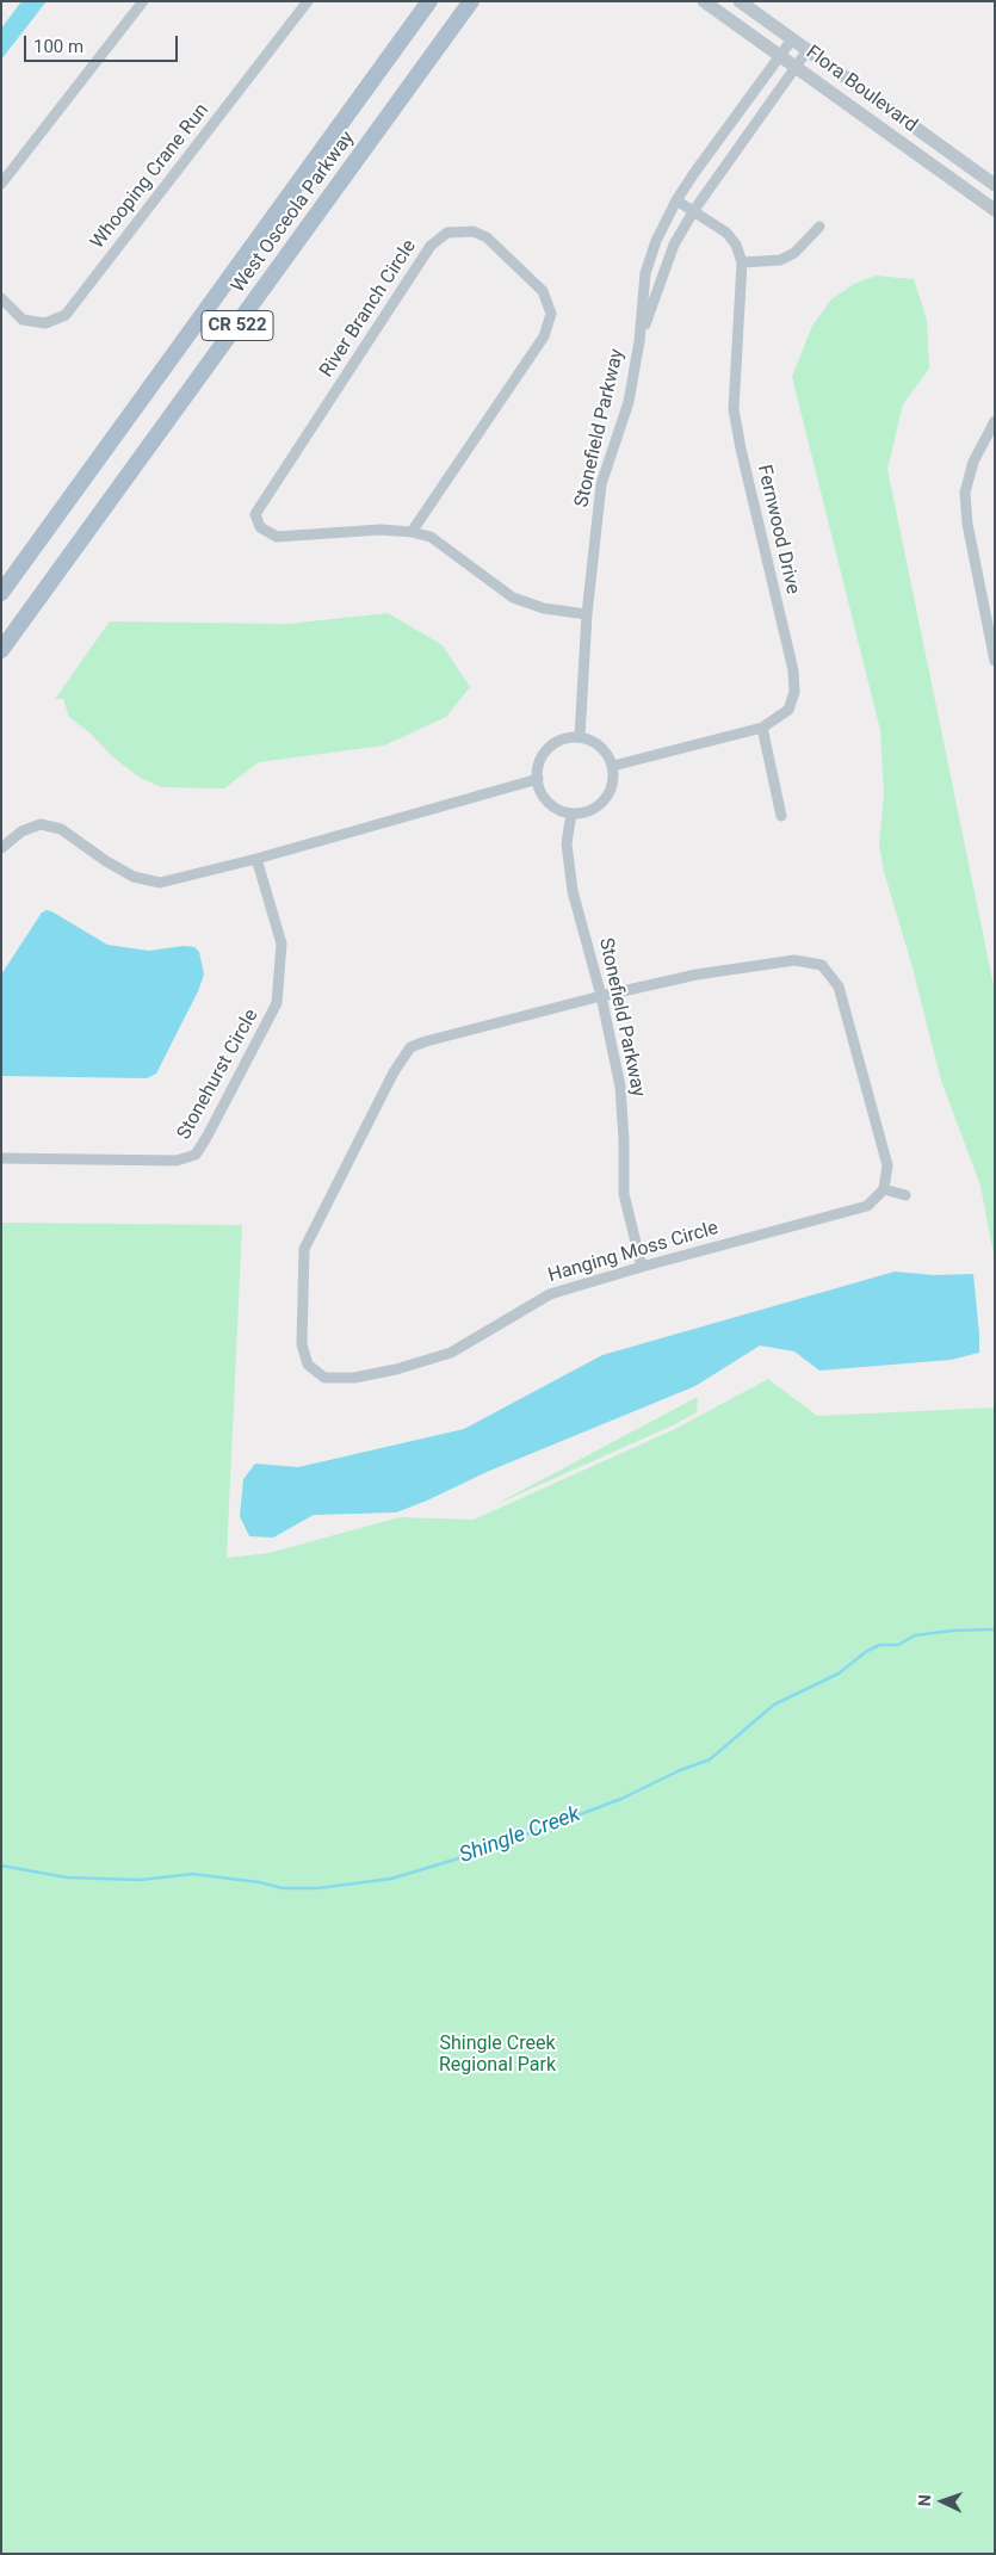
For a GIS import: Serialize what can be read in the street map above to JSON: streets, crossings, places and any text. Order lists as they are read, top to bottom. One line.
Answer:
{"streets":{"main road":["West Osceola Parkway","CR 522"],"street":["Flora Boulevard","Whooping Crane Run","River Branch Circle","Stonefield Parkway","Fernwood Drive","Stonehurst Circle","Hanging Moss Circle"]},"crossings":[["Flora Boulevard","Stonefield Parkway"],["River Branch Circle","Stonefield Parkway"],["Stonefield Parkway","Fernwood Drive"],["Stonefield Parkway","Hanging Moss Circle"]],"water":["Shingle Creek"],"parks":["Shingle Creek Regional Park"],"scale_bar":"100 m","north":"left"}
